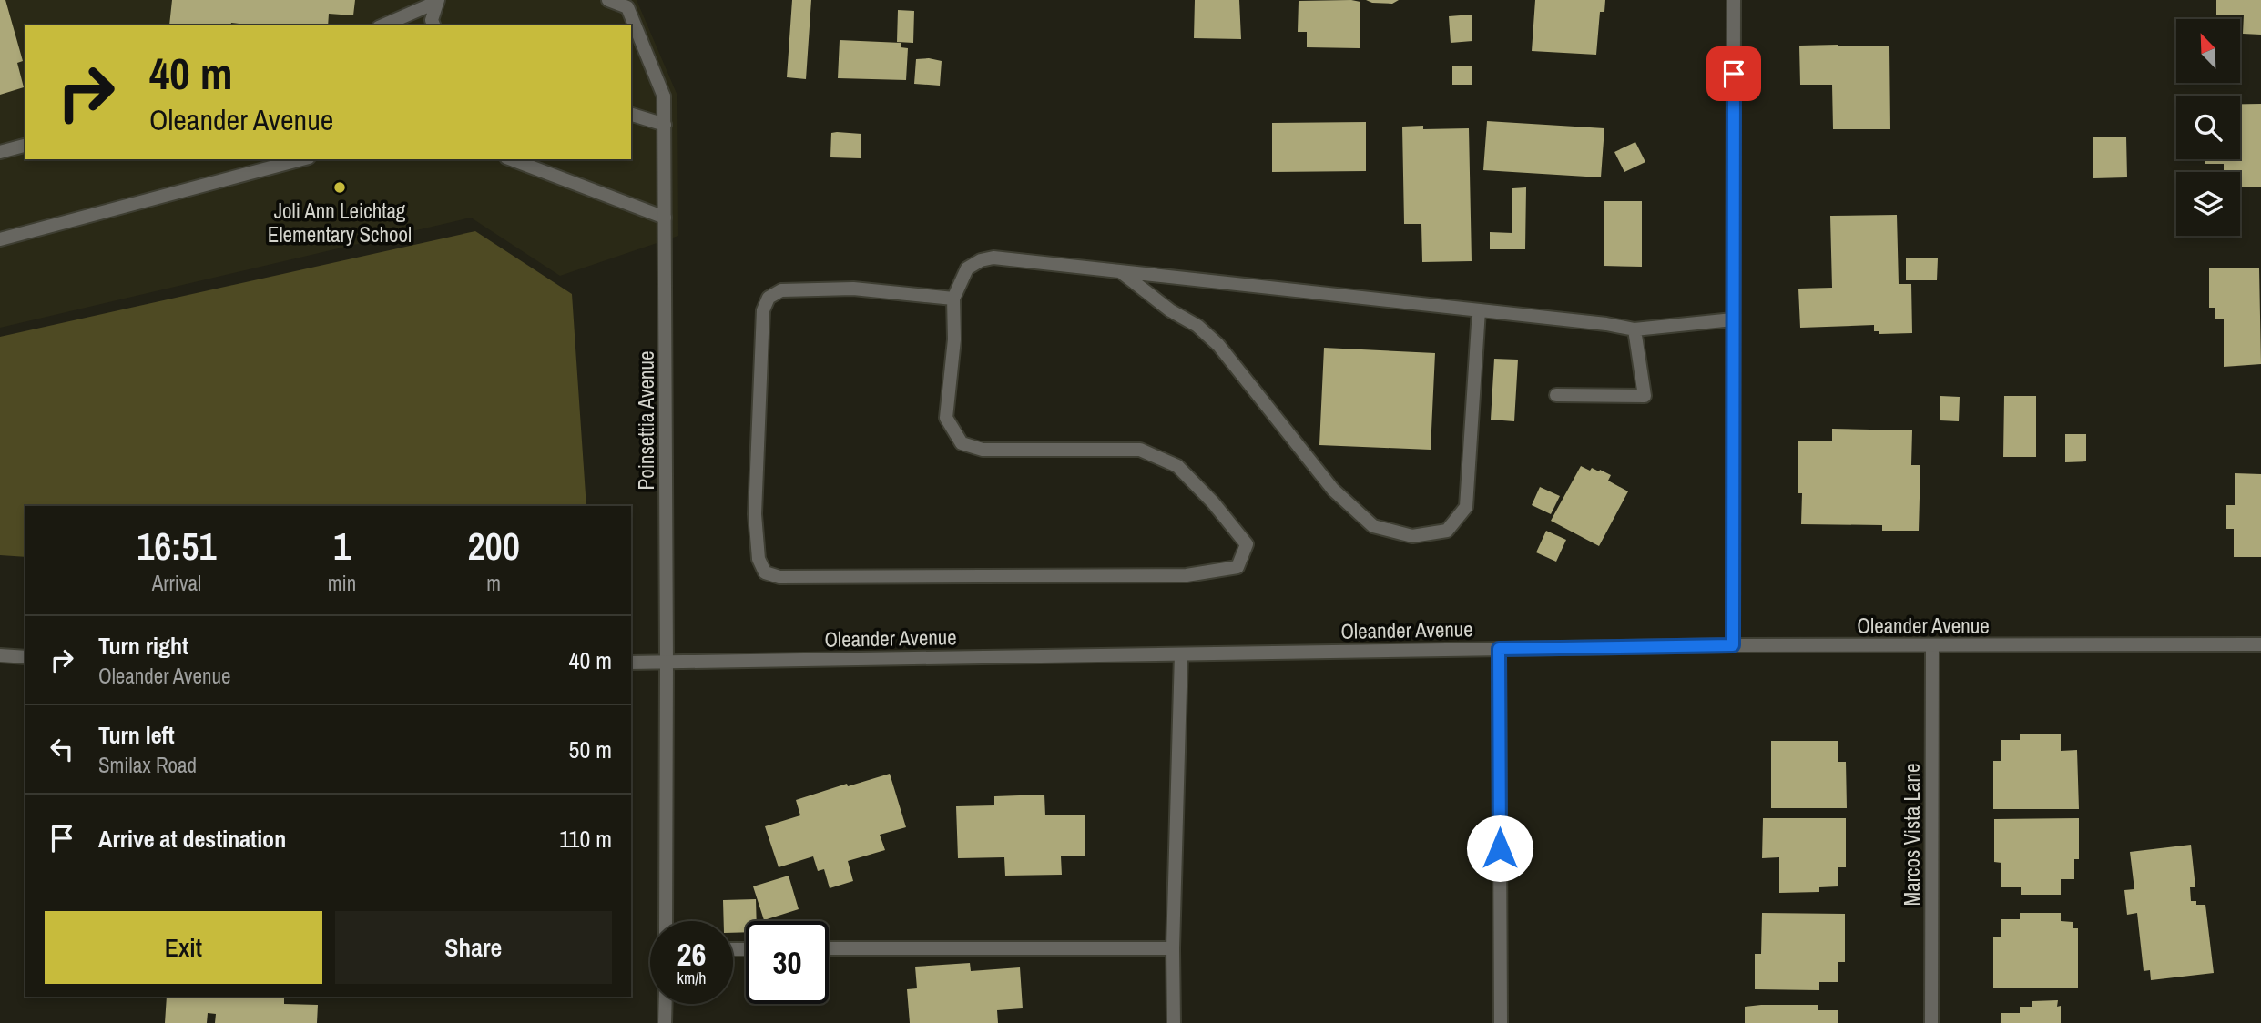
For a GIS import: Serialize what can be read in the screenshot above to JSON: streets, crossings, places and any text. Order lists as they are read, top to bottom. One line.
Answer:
{"streets":{"street":["Poinsettia Avenue","Oleander Avenue","Marcos Vista Lane"]},"crossings":[["Poinsettia Avenue","Oleander Avenue"],["Oleander Avenue","Marcos Vista Lane"]],"places":["Joli Ann Leichtag Elementary School"],"north":"top left","page":{"turn":["40 m","Oleander Avenue"],"eta":["16:51","Arrival","1","min","200","m"],"list":[{"name":"Turn right","note":"Oleander Avenue","value":"40 m"},{"name":"Turn left","note":"Smilax Road","value":"50 m"},{"name":"Arrive at destination","value":"110 m"}],"buttons":["Exit","Share"],"speed":"26 km/h","limit":"30"}}
